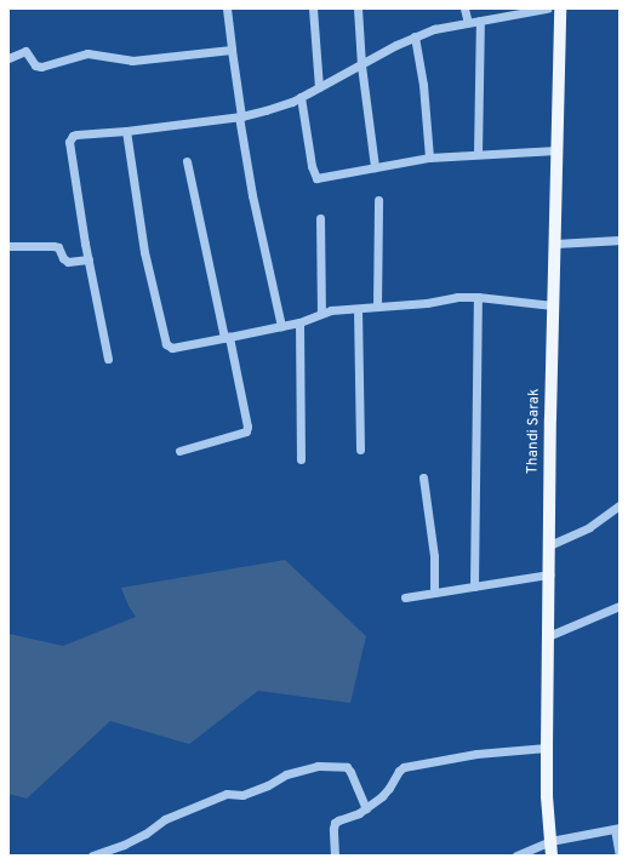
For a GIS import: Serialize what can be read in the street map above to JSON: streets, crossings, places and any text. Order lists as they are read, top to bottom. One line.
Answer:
{"streets":{"main road":["Thandi Sarak"]}}
